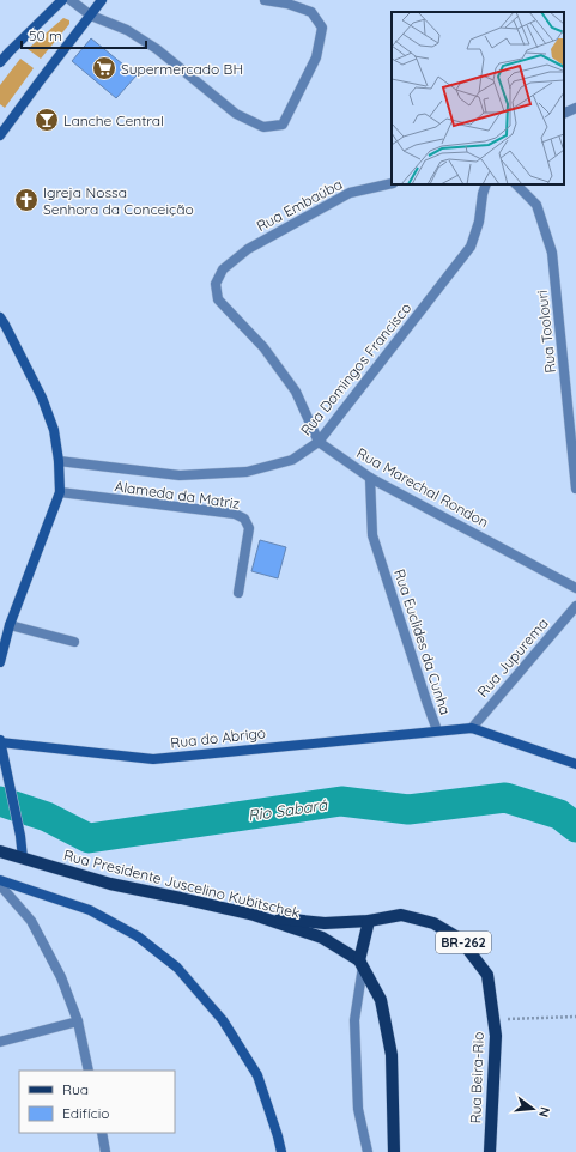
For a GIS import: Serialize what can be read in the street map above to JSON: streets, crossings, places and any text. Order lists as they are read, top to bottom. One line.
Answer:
{"streets":{"main road":["Rua Presidente Juscelino Kubitschek","BR-262","Rua Beira-Rio"],"street":["Rua Embaúba","Rua Toolouri","Rua Domingos Francisco","Rua Marechal Rondon","Alameda da Matriz","Rua Euclides da Cunha","Rua Jupurema","Rua do Abrigo"]},"crossings":[["Rua Embaúba","Rua Domingos Francisco"],["Rua Embaúba","Rua Marechal Rondon"],["Rua Domingos Francisco","Rua Marechal Rondon"],["Rua Marechal Rondon","Rua Euclides da Cunha"],["Rua Euclides da Cunha","Rua Jupurema"],["Rua Euclides da Cunha","Rua do Abrigo"],["Rua Presidente Juscelino Kubitschek","BR-262"],["Rua Presidente Juscelino Kubitschek","Rua Beira-Rio"]],"water":["Rio Sabará"],"places":{"supermarket":["Supermercado BH"],"bar":["Lanche Central"],"church":["Igreja Nossa Senhora da Conceição"]},"legend":["Rua","Edifício"],"scale_bar":"50 m","north":"right"}
